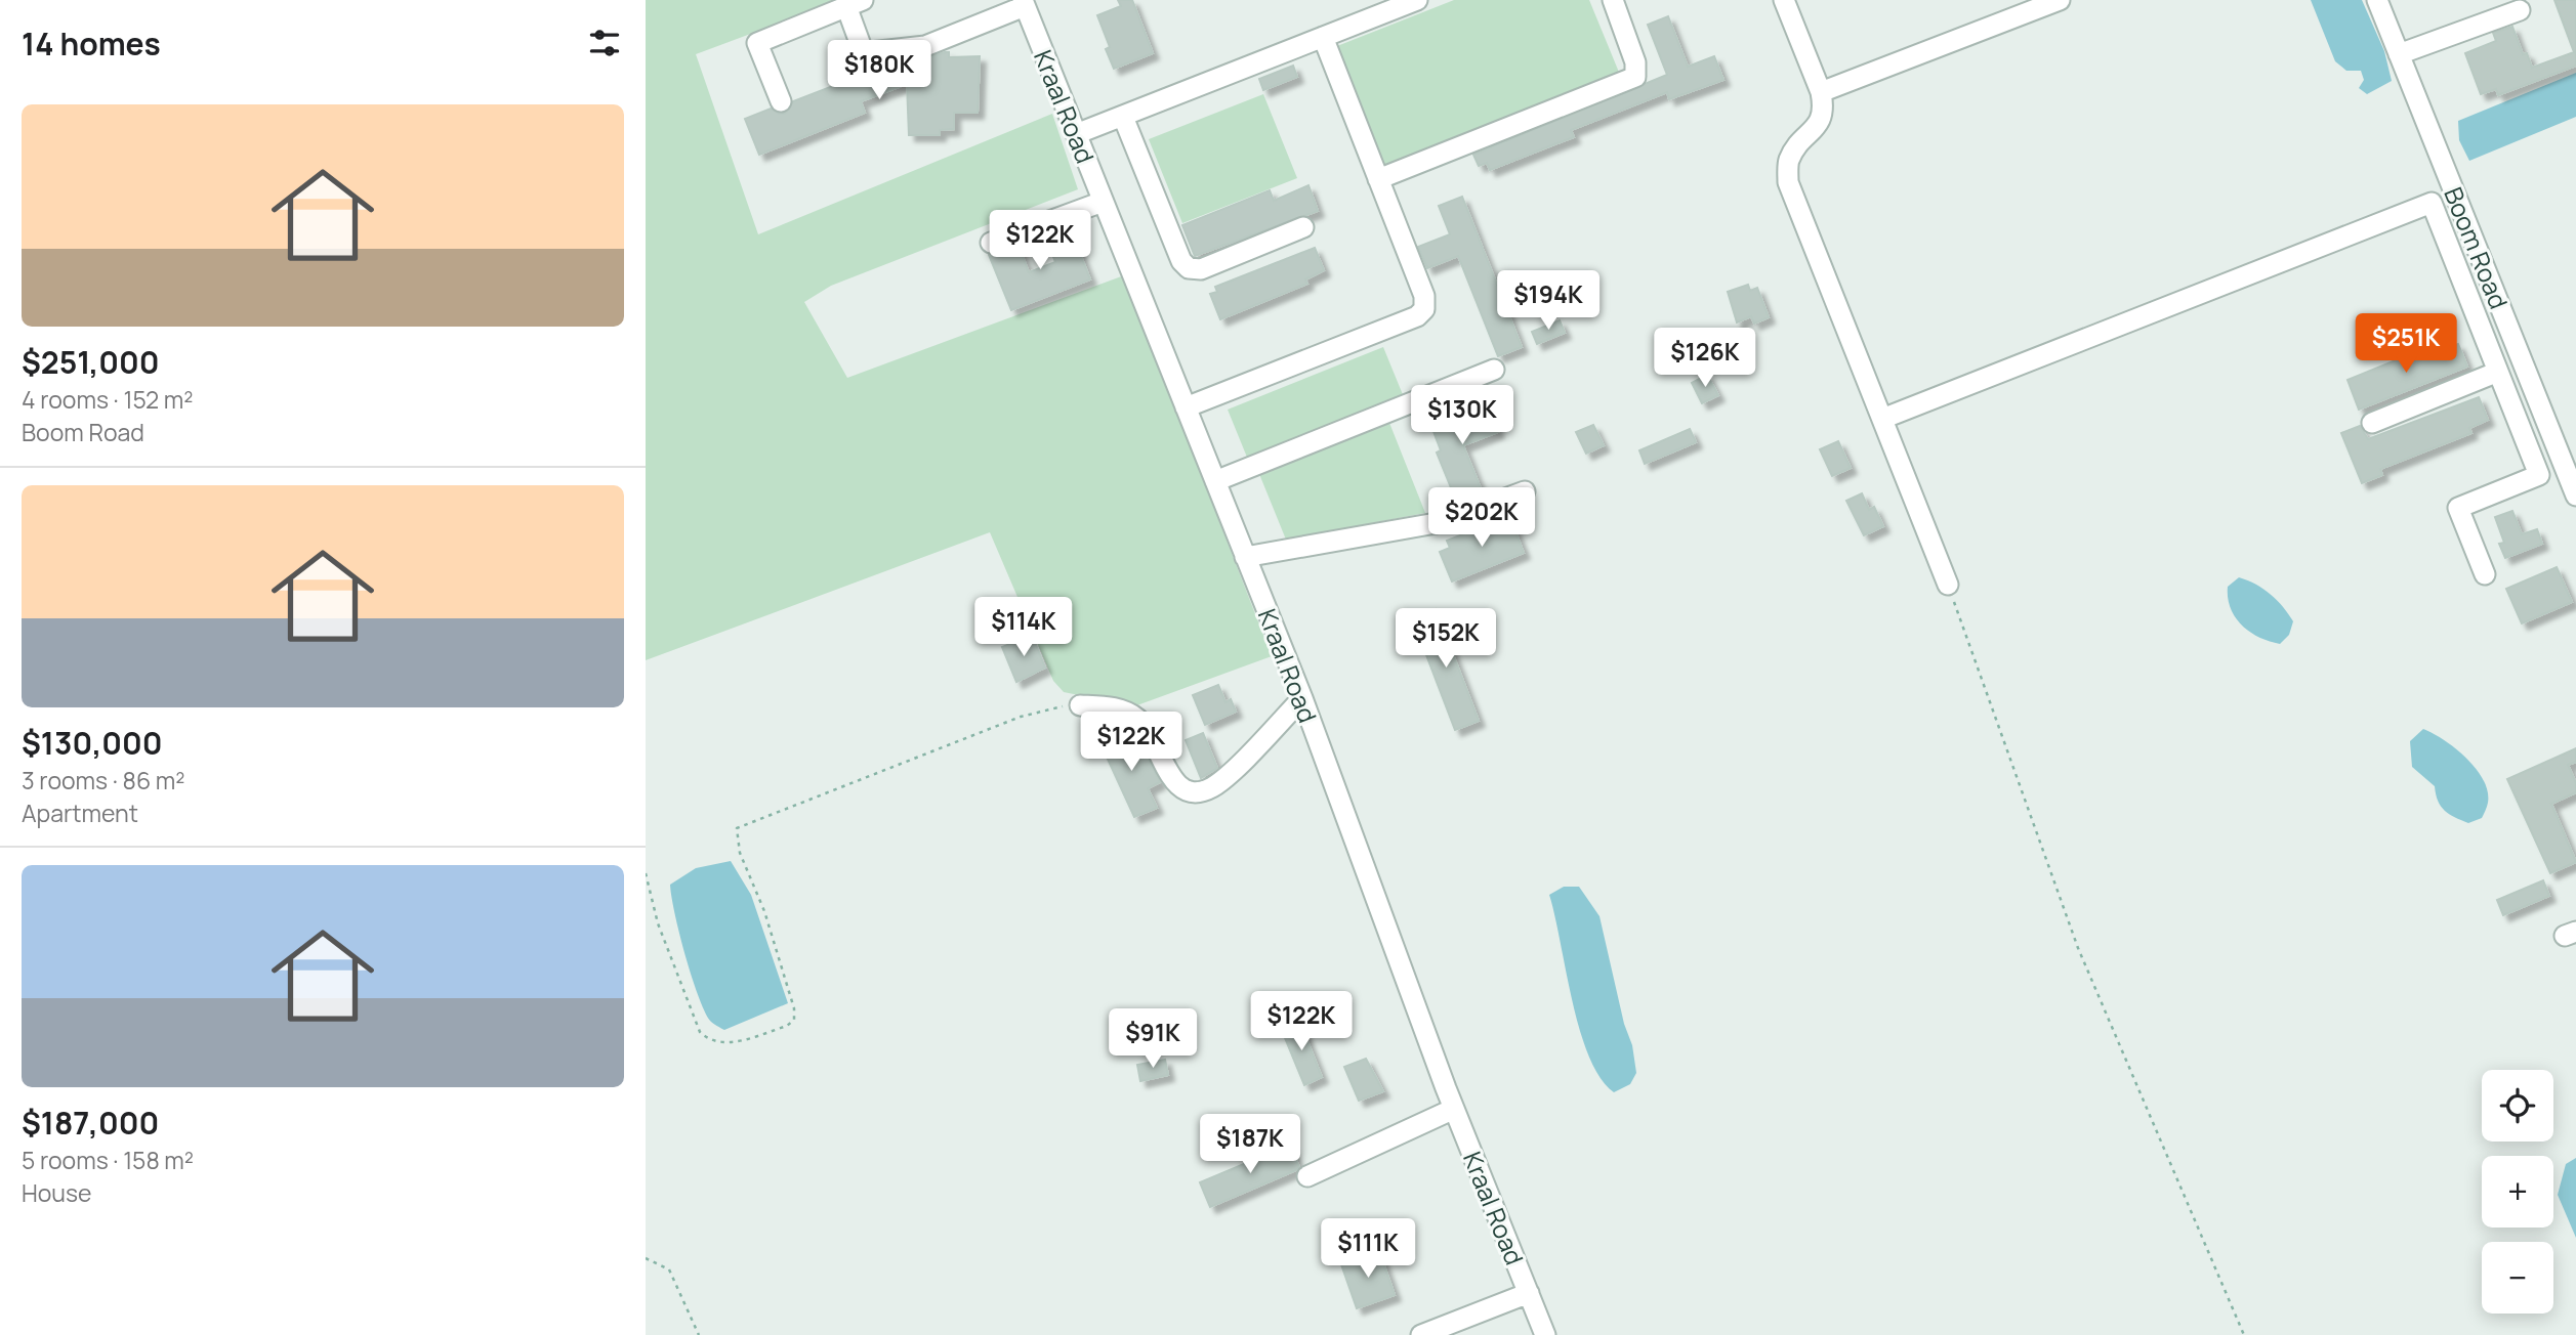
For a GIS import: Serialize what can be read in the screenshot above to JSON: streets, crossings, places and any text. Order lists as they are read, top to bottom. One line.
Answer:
{"streets":{"street":["Kraal Road","Boom Road"]},"page":{"heading":"14 homes","price":["$180K","$122K","$194K","$251K","$126K","$130K","$202K","$114K","$152K","$122K","$122K","$91K","$187K","$111K"],"list":[{"name":"$251,000","note":"4 rooms · 152 m² · Boom Road"},{"name":"$130,000","note":"3 rooms · 86 m² · Apartment"},{"name":"$187,000","note":"5 rooms · 158 m² · House"}],"map_buttons":["+","−"]}}
